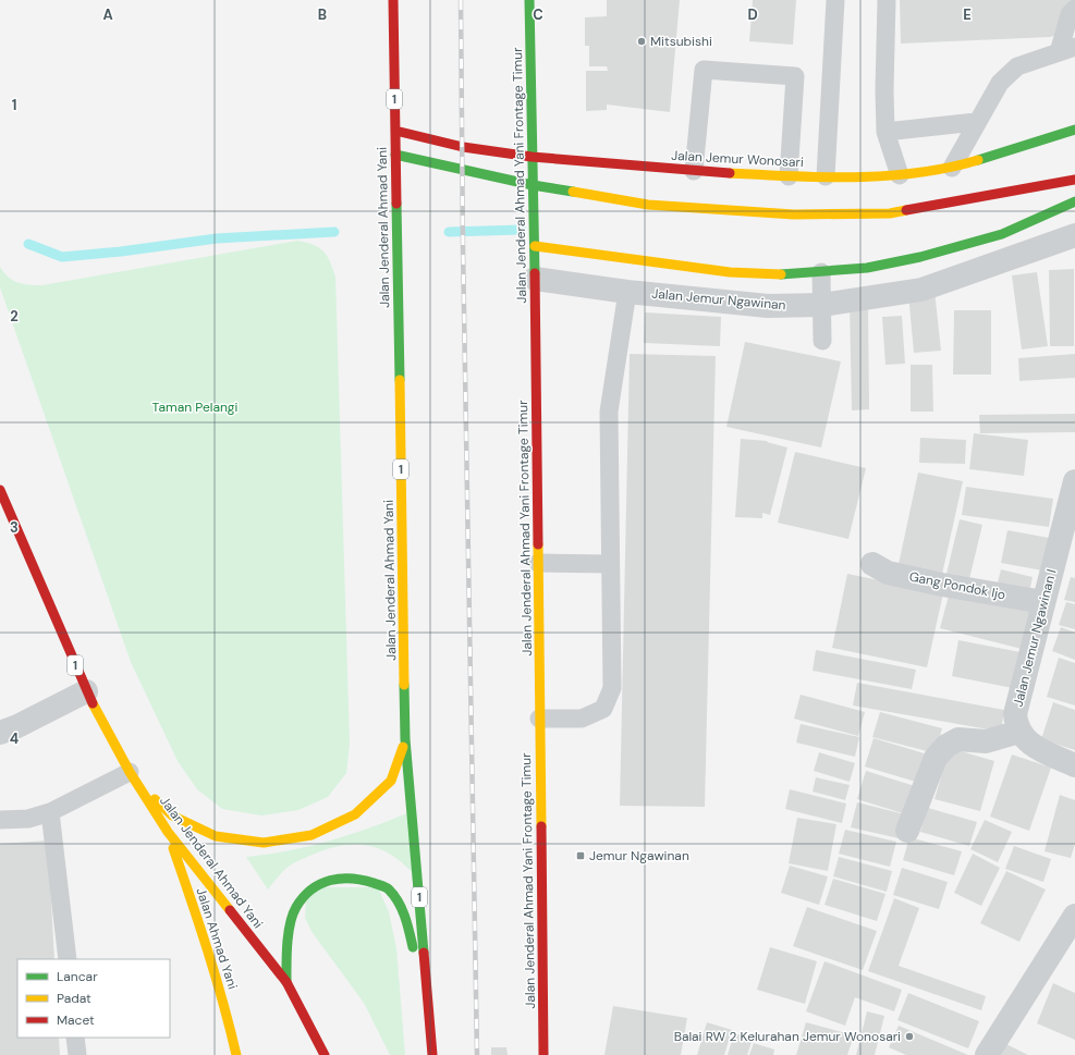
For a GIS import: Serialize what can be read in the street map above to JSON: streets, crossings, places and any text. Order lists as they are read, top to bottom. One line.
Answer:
{"streets":{"main road":["1","Jalan Jemur Wonosari","Jalan Jenderal Ahmad Yani Frontage Timur","Jalan Jenderal Ahmad Yani","Jalan Ahmad Yani"],"street":["Jalan Jemur Ngawinan","Gang Pondok Ijo","Jalan Jemur Ngawinan I"]},"crossings":[["Jalan Jemur Wonosari","Jalan Jenderal Ahmad Yani Frontage Timur"],["Jalan Jemur Wonosari","Jalan Jenderal Ahmad Yani"],["Jalan Jenderal Ahmad Yani Frontage Timur","Jalan Jemur Ngawinan"],["Jalan Jenderal Ahmad Yani","Jalan Ahmad Yani"],["Gang Pondok Ijo","Jalan Jemur Ngawinan I"]],"parks":["Taman Pelangi"],"places":{"other":["Mitsubishi","Balai RW 2 Kelurahan Jemur Wonosari"],"transit":["Jemur Ngawinan"]},"legend":["Lancar","Padat","Macet"],"grid":{"columns":["A","B","C","D","E"],"rows":["1","2","3","4"]}}
